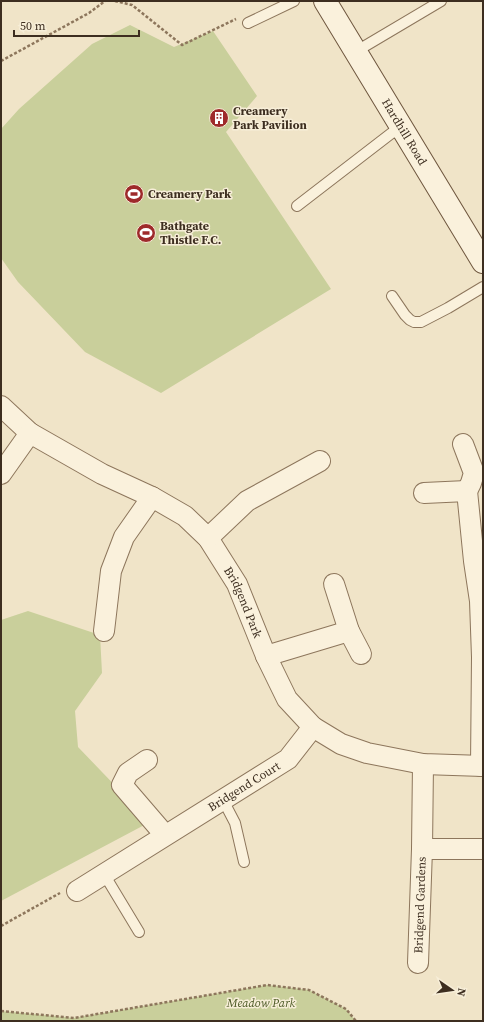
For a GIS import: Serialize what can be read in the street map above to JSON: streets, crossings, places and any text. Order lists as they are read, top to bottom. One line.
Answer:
{"streets":{"main road":["Hardhill Road"],"street":["Bridgend Park","Bridgend Court","Bridgend Gardens"]},"crossings":[["Bridgend Park","Bridgend Court"],["Bridgend Park","Bridgend Gardens"]],"parks":["Meadow Park"],"places":{"building":["Creamery Park Pavilion"],"sports":["Creamery Park","Bathgate Thistle F.C."]},"scale_bar":"50 m","north":"right"}
